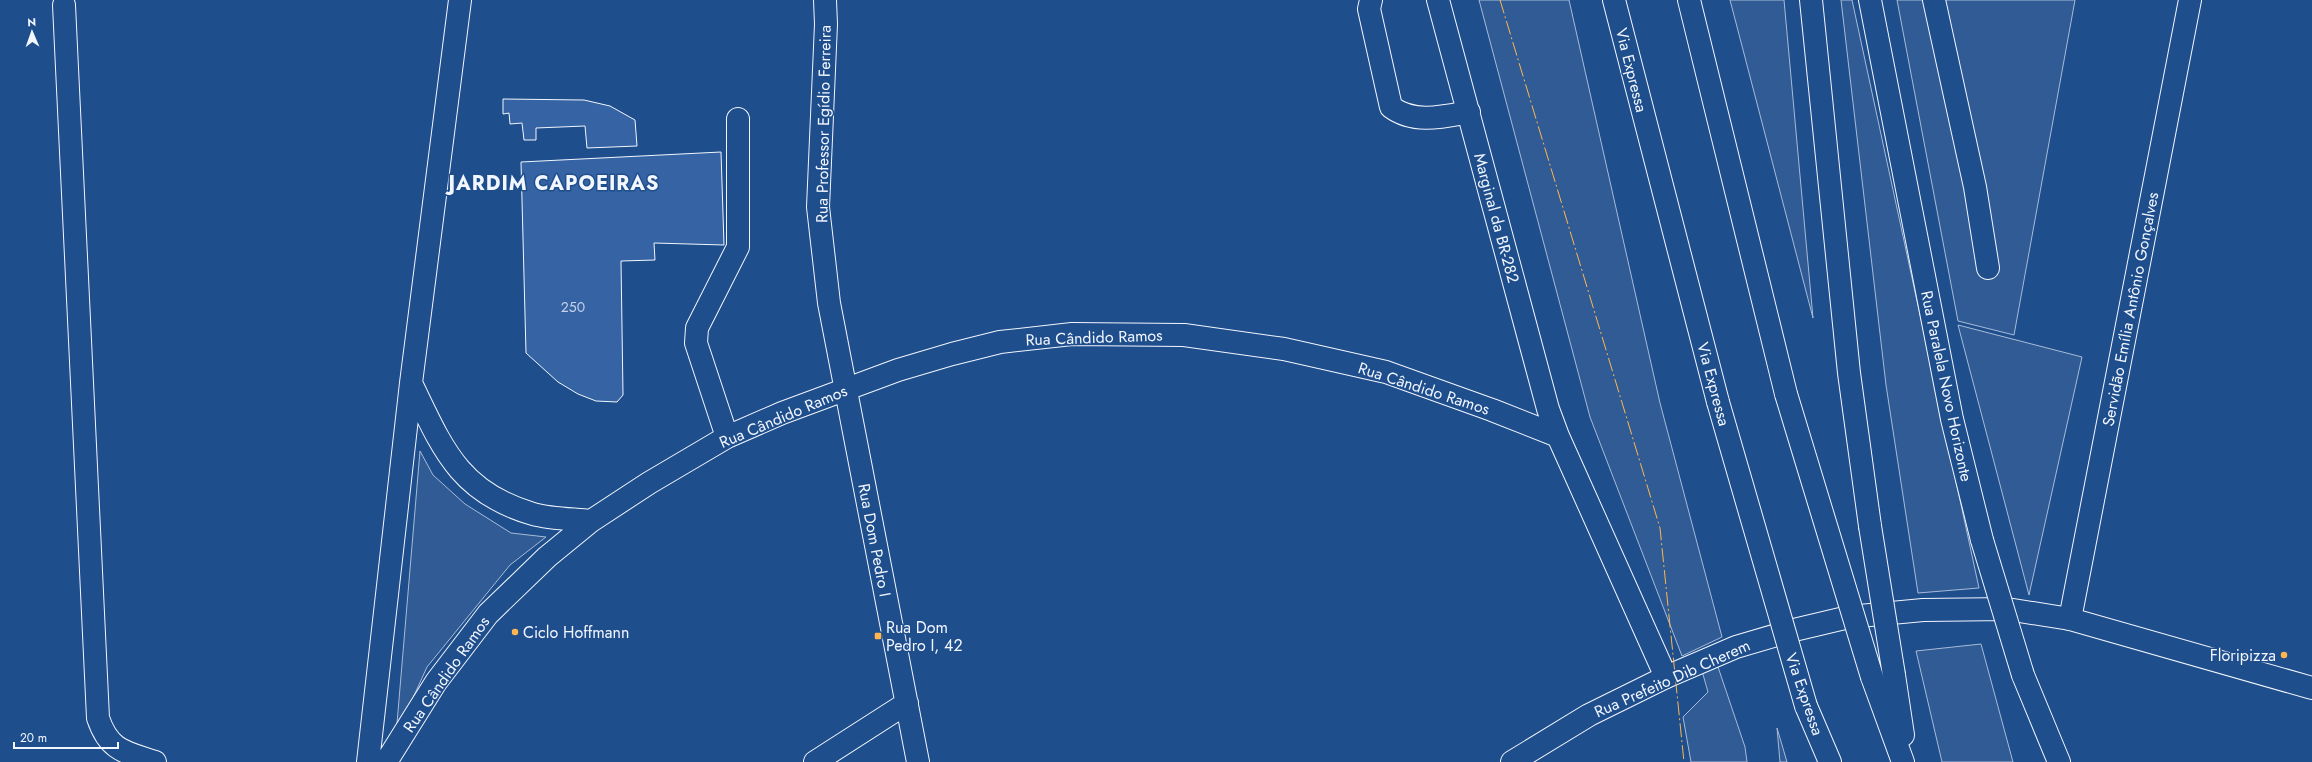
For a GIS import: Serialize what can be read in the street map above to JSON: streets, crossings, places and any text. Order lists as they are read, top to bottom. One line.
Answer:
{"streets":{"main road":["Via Expressa","Rua Professor Egídio Ferreira","Marginal da BR-282","Servidão Emília Antônio Gonçalves","Rua Cândido Ramos","Rua Paralela Novo Horizonte","Rua Dom Pedro I","Rua Prefeito Dib Cherem"]},"crossings":[["Rua Professor Egídio Ferreira","Rua Cândido Ramos"],["Rua Professor Egídio Ferreira","Rua Dom Pedro I"],["Marginal da BR-282","Rua Cândido Ramos"],["Servidão Emília Antônio Gonçalves","Rua Prefeito Dib Cherem"],["Rua Cândido Ramos","Rua Dom Pedro I"]],"districts":["JARDIM CAPOEIRAS"],"places":{"other":["Ciclo Hoffmann","Floripizza"],"transit":["Rua Dom Pedro I, 42"]},"house_numbers":["250"],"scale_bar":"20 m","north":"top"}
